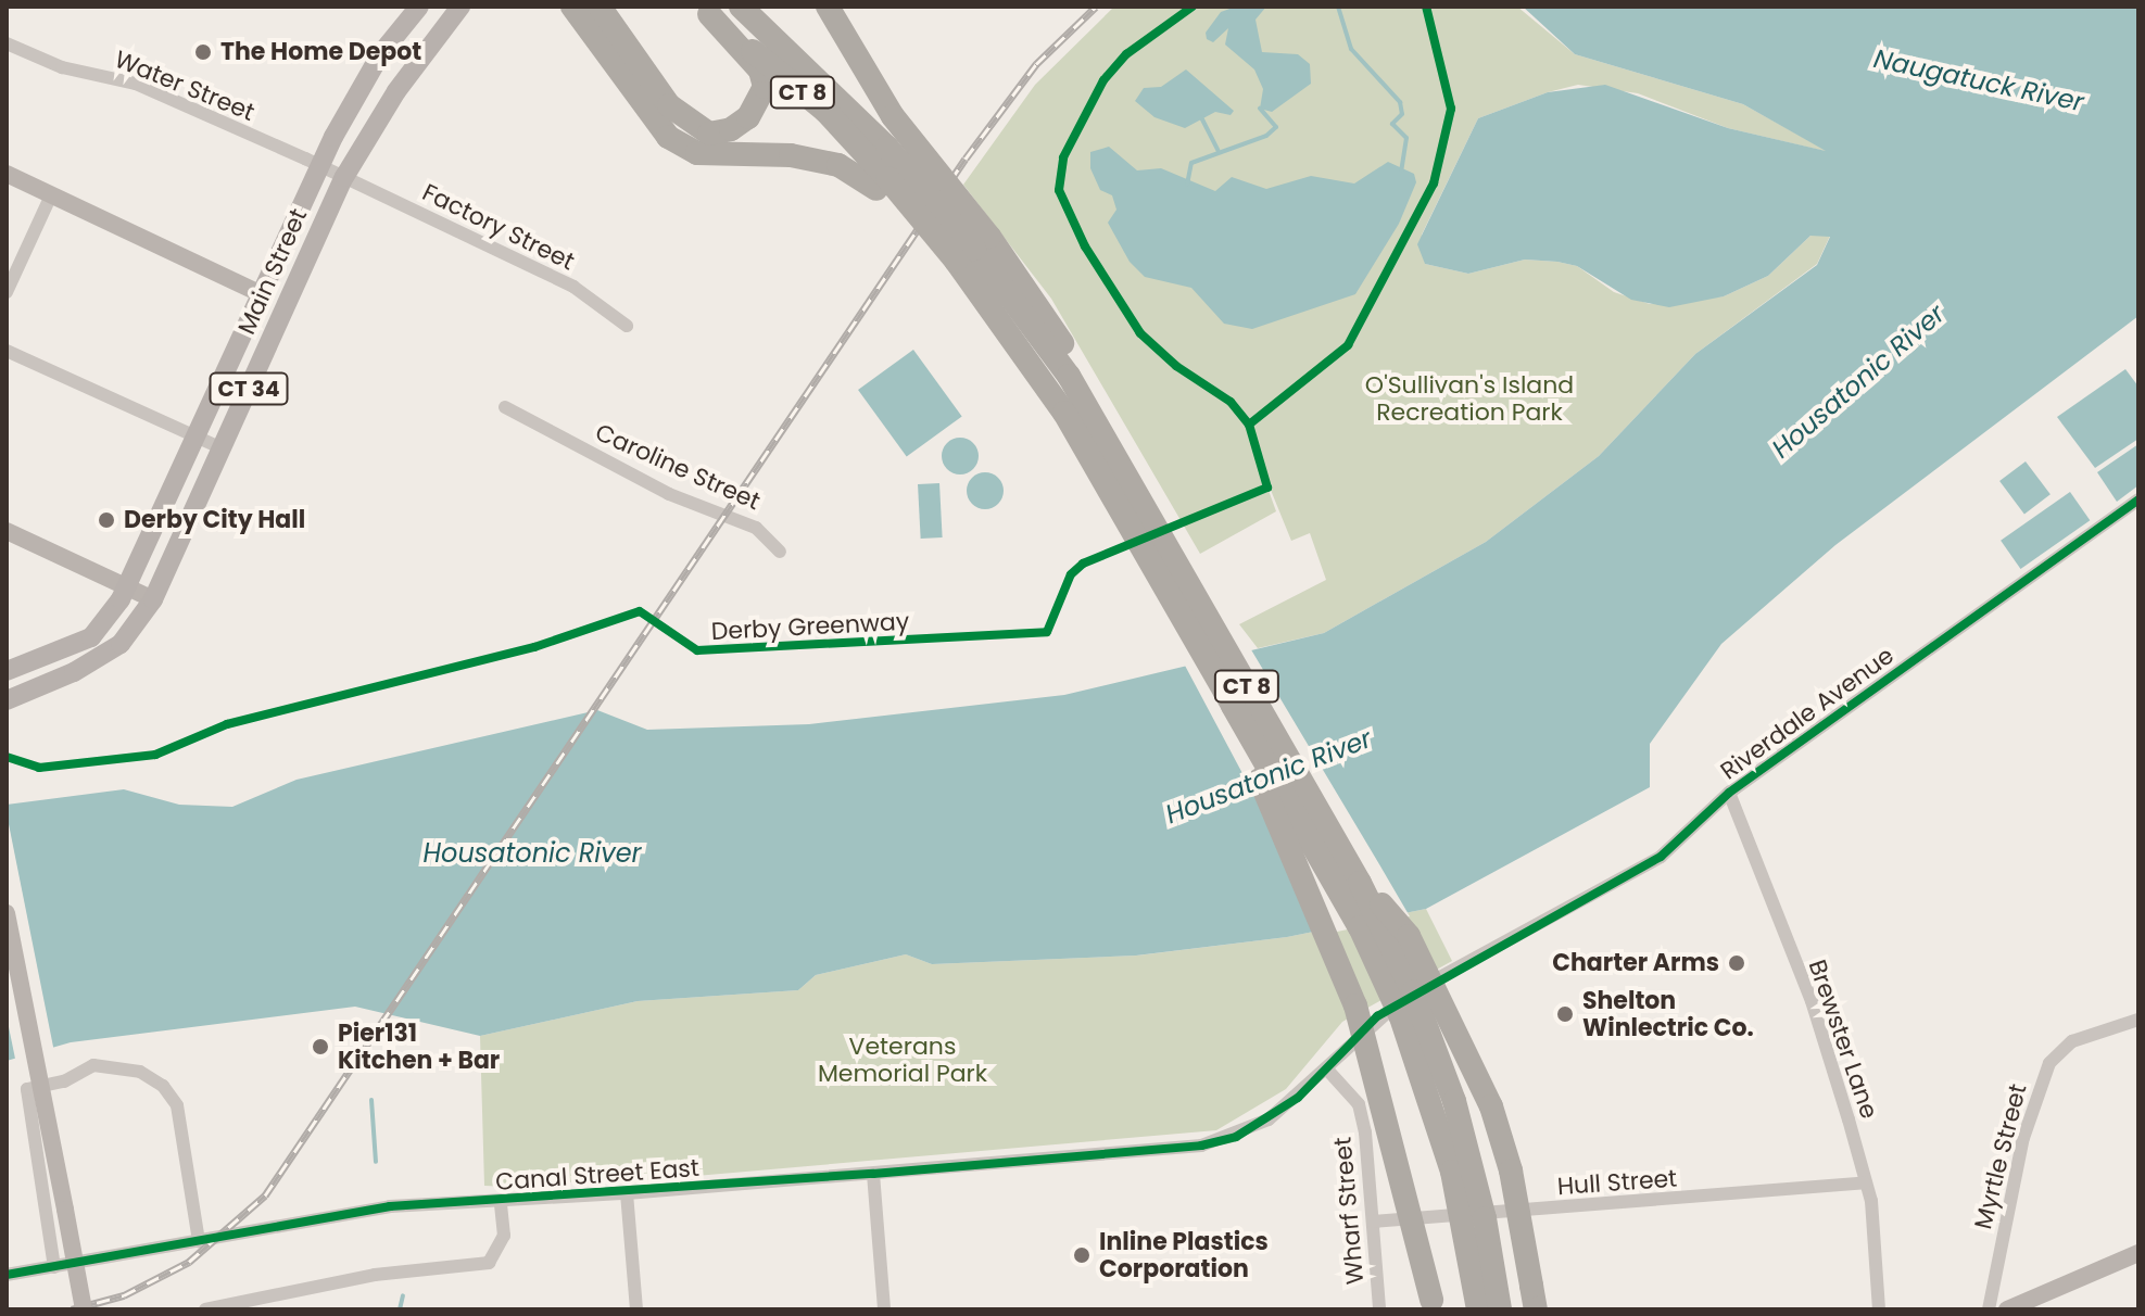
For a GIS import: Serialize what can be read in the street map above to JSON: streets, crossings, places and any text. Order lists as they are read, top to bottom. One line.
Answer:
{"streets":{"highway":["CT 8"],"main road":["Main Street","CT 34"],"street":["Water Street","Factory Street","Caroline Street","Riverdale Avenue","Brewster Lane","Myrtle Street","Canal Street East","Hull Street","Wharf Street"],"cycle path":["Derby Greenway"]},"crossings":[["Water Street","Factory Street"],["Water Street","Main Street"],["Factory Street","Main Street"],["Riverdale Avenue","Brewster Lane"],["Riverdale Avenue","Canal Street East"],["Riverdale Avenue","Wharf Street"],["Brewster Lane","Hull Street"],["Canal Street East","Wharf Street"],["Hull Street","Wharf Street"]],"water":["Naugatuck River","Housatonic River"],"parks":["O'Sullivan's Island Recreation Park","Veterans Memorial Park"],"places":["The Home Depot","Derby City Hall","Charter Arms","Shelton Winlectric Co.","Pier131 Kitchen + Bar","Inline Plastics Corporation"]}
